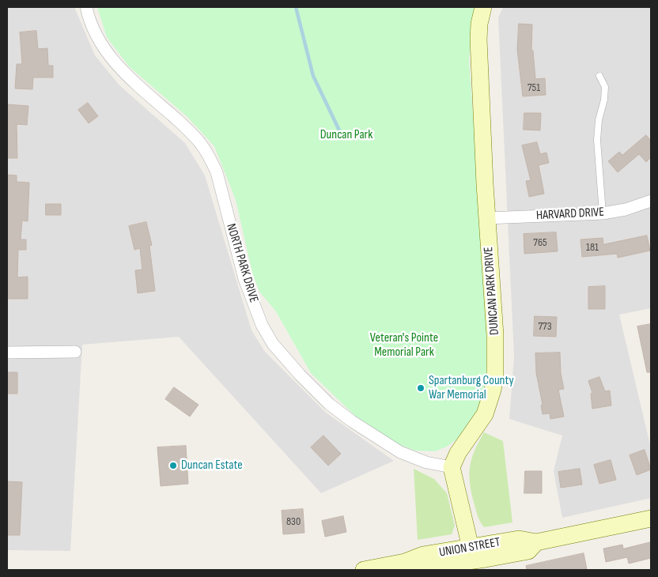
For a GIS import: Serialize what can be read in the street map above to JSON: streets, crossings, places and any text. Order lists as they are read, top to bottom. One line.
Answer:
{"streets":{"street":["HARVARD DRIVE","NORTH PARK DRIVE","DUNCAN PARK DRIVE","UNION STREET"]},"crossings":[["HARVARD DRIVE","DUNCAN PARK DRIVE"],["NORTH PARK DRIVE","DUNCAN PARK DRIVE"]],"parks":["Duncan Park","Veteran's Pointe Memorial Park"],"places":["Spartanburg County War Memorial","Duncan Estate"],"house_numbers":["751","765","181","773","830"]}
